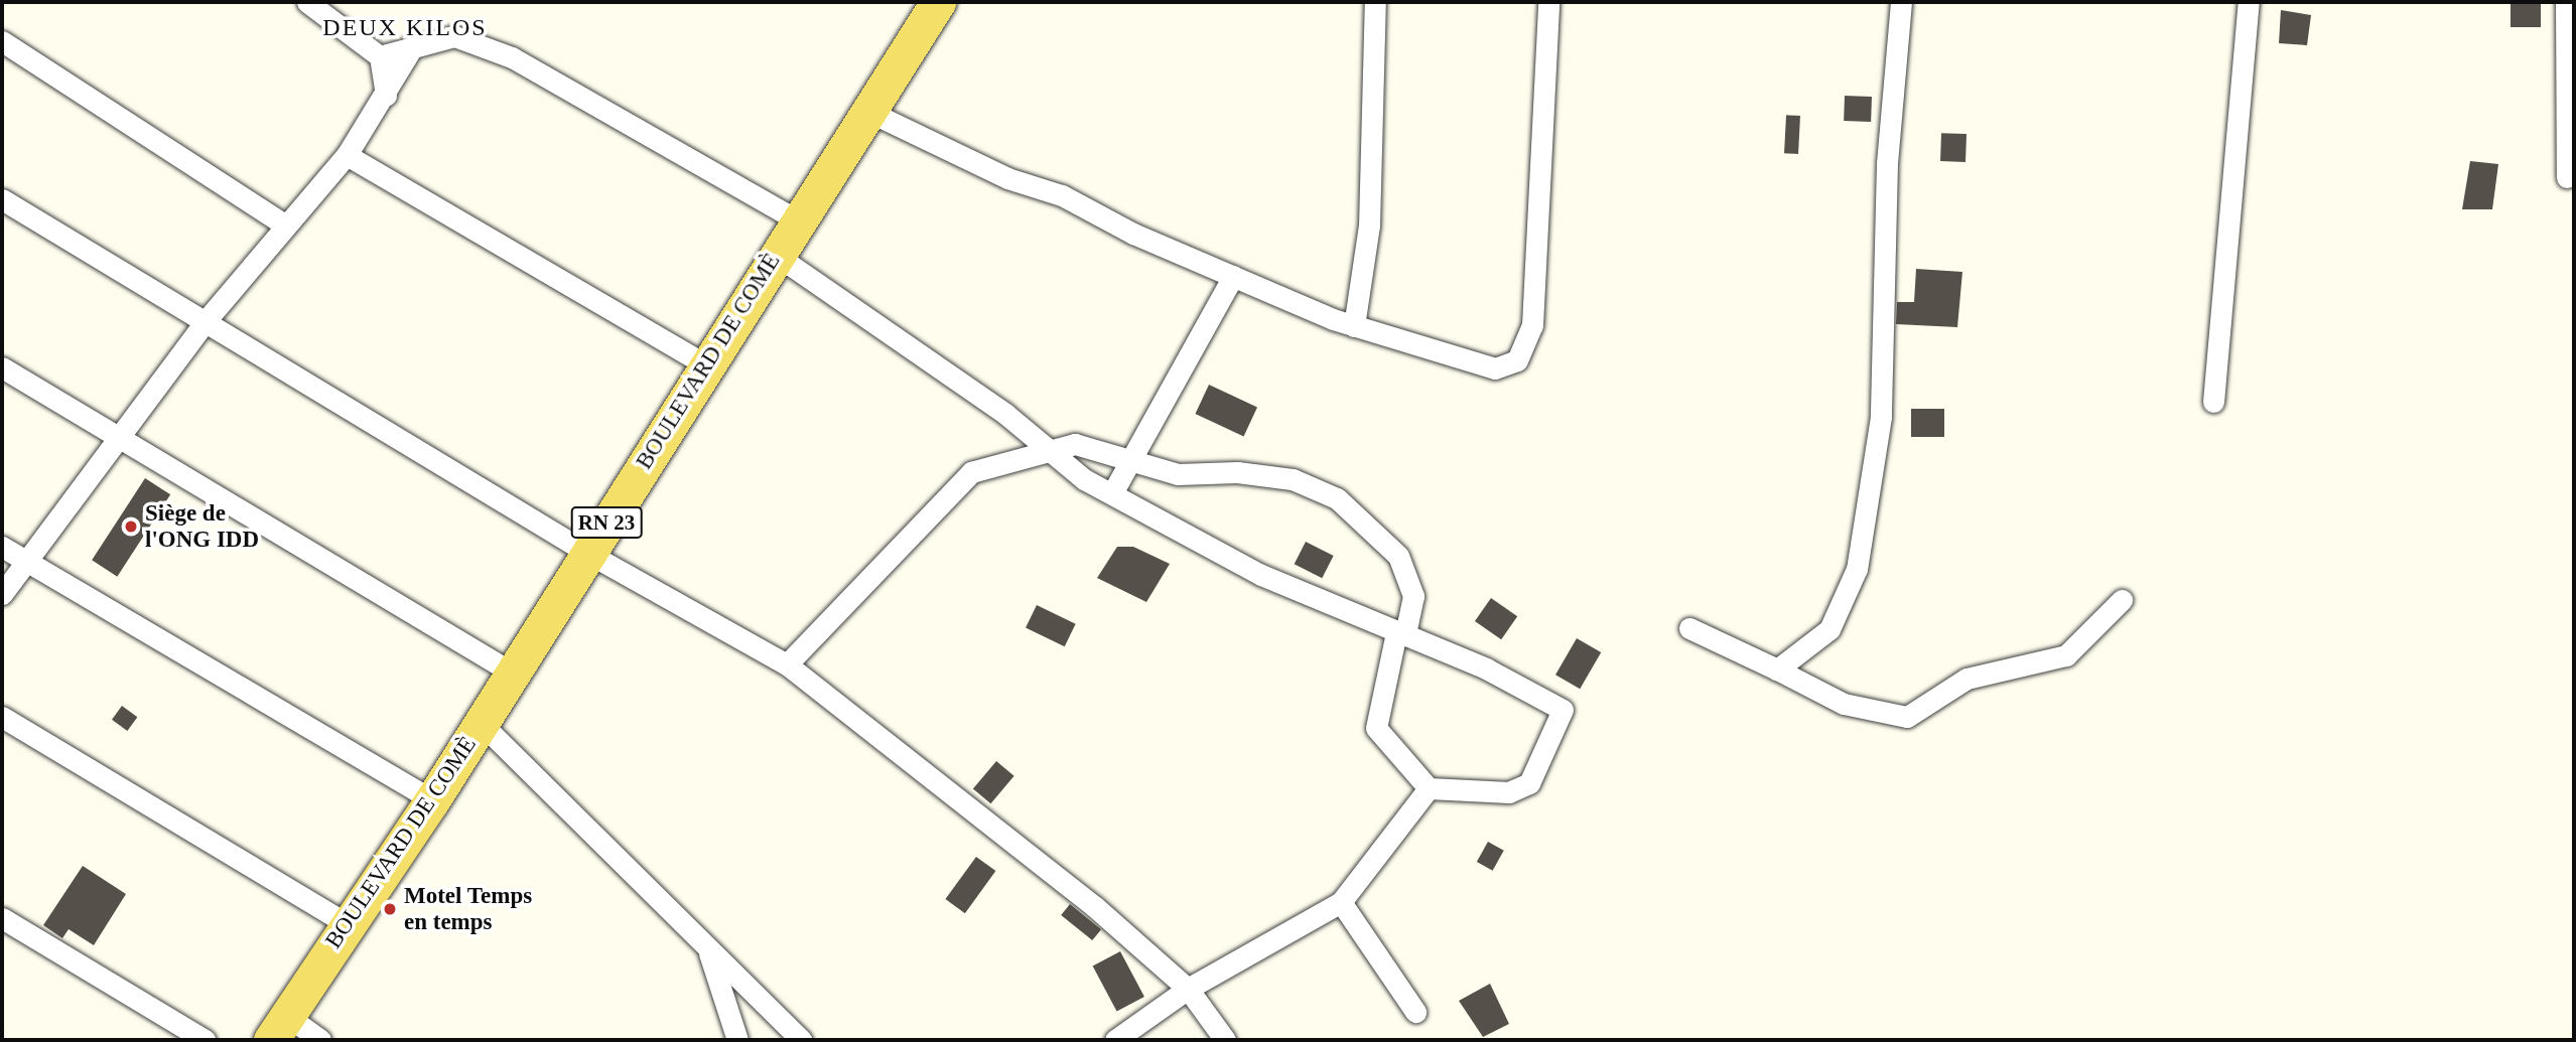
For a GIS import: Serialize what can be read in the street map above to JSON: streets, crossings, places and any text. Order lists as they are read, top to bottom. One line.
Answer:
{"streets":{"main road":["BOULEVARD DE COMÈ","RN 23"]},"districts":["DEUX KILOS"],"places":["Siège de l'ONG IDD","Motel Temps en temps"]}
